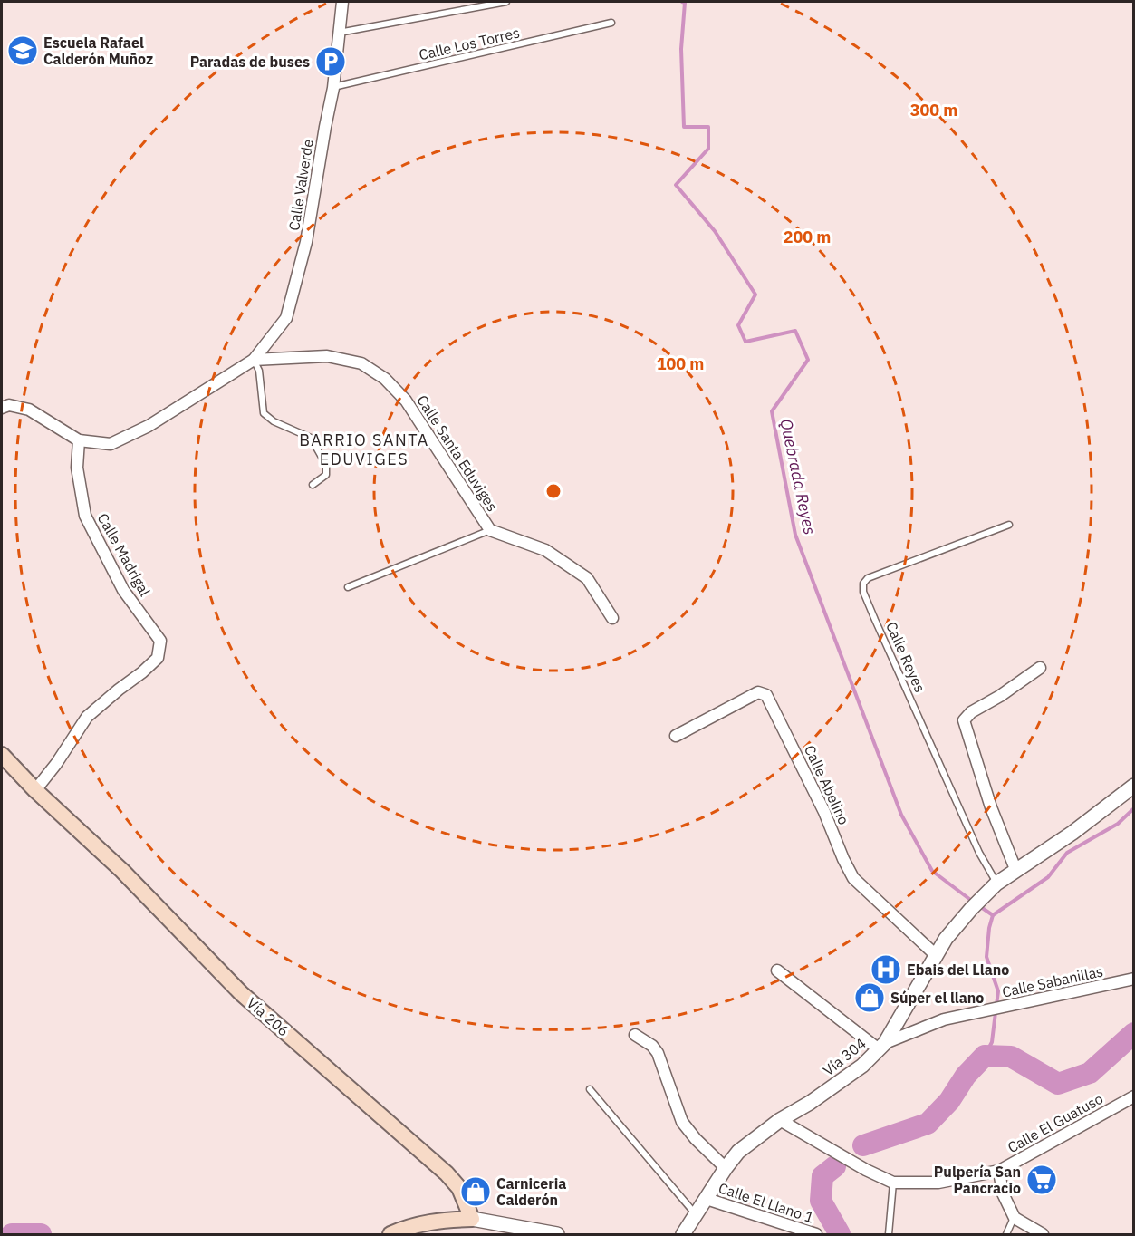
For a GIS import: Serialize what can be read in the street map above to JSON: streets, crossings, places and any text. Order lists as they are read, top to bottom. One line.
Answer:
{"streets":{"main road":["Vía 206"],"street":["Calle Valverde","Calle Santa Eduviges","Calle Madrigal","Calle Abelino","Calle Sabanillas","Vía 304","Calle El Guatuso","Calle El Llano 1"],"lane":["Calle Los Torres","Calle Reyes"]},"crossings":[["Calle Los Torres","Calle Valverde"],["Calle Valverde","Calle Santa Eduviges"],["Calle Valverde","Calle Madrigal"],["Calle Madrigal","Vía 206"],["Calle Reyes","Vía 304"],["Calle Abelino","Vía 304"],["Calle Sabanillas","Vía 304"],["Vía 304","Calle El Guatuso"],["Vía 304","Calle El Llano 1"]],"districts":["BARRIO SANTA EDUVIGES"],"water":["Quebrada Reyes"],"places":{"school or university":["Escuela Rafael Calderón Muñoz"],"parking":["Paradas de buses"],"hospital":["Ebais del Llano"],"shop":["Súper el llano","Carniceria Calderón"],"supermarket":["Pulpería San Pancracio"]},"rings":["300 m","200 m","100 m"]}
